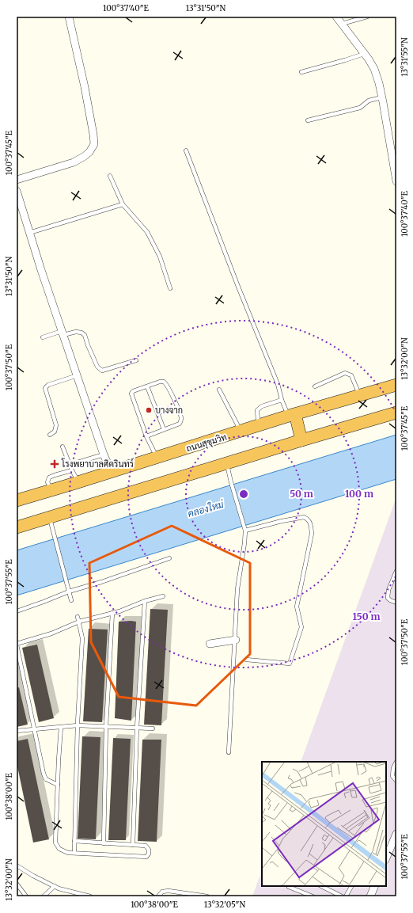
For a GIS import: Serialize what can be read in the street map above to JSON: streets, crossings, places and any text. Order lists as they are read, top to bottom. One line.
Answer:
{"streets":{"highway":["ถนนสุขุมวิท"]},"water":["คลองใหม่"],"places":{"other":["บางจาก"],"health":["โรงพยาบาลศิครินทร์"]},"coordinates":["100°37'40\"E","13°31'50\"N","13°31'55\"N","100°37'45\"E","13°32'00\"N","100°37'50\"E","100°37'55\"E","100°38'00\"E","13°32'05\"N"],"rings":["50 m","100 m","150 m"]}
